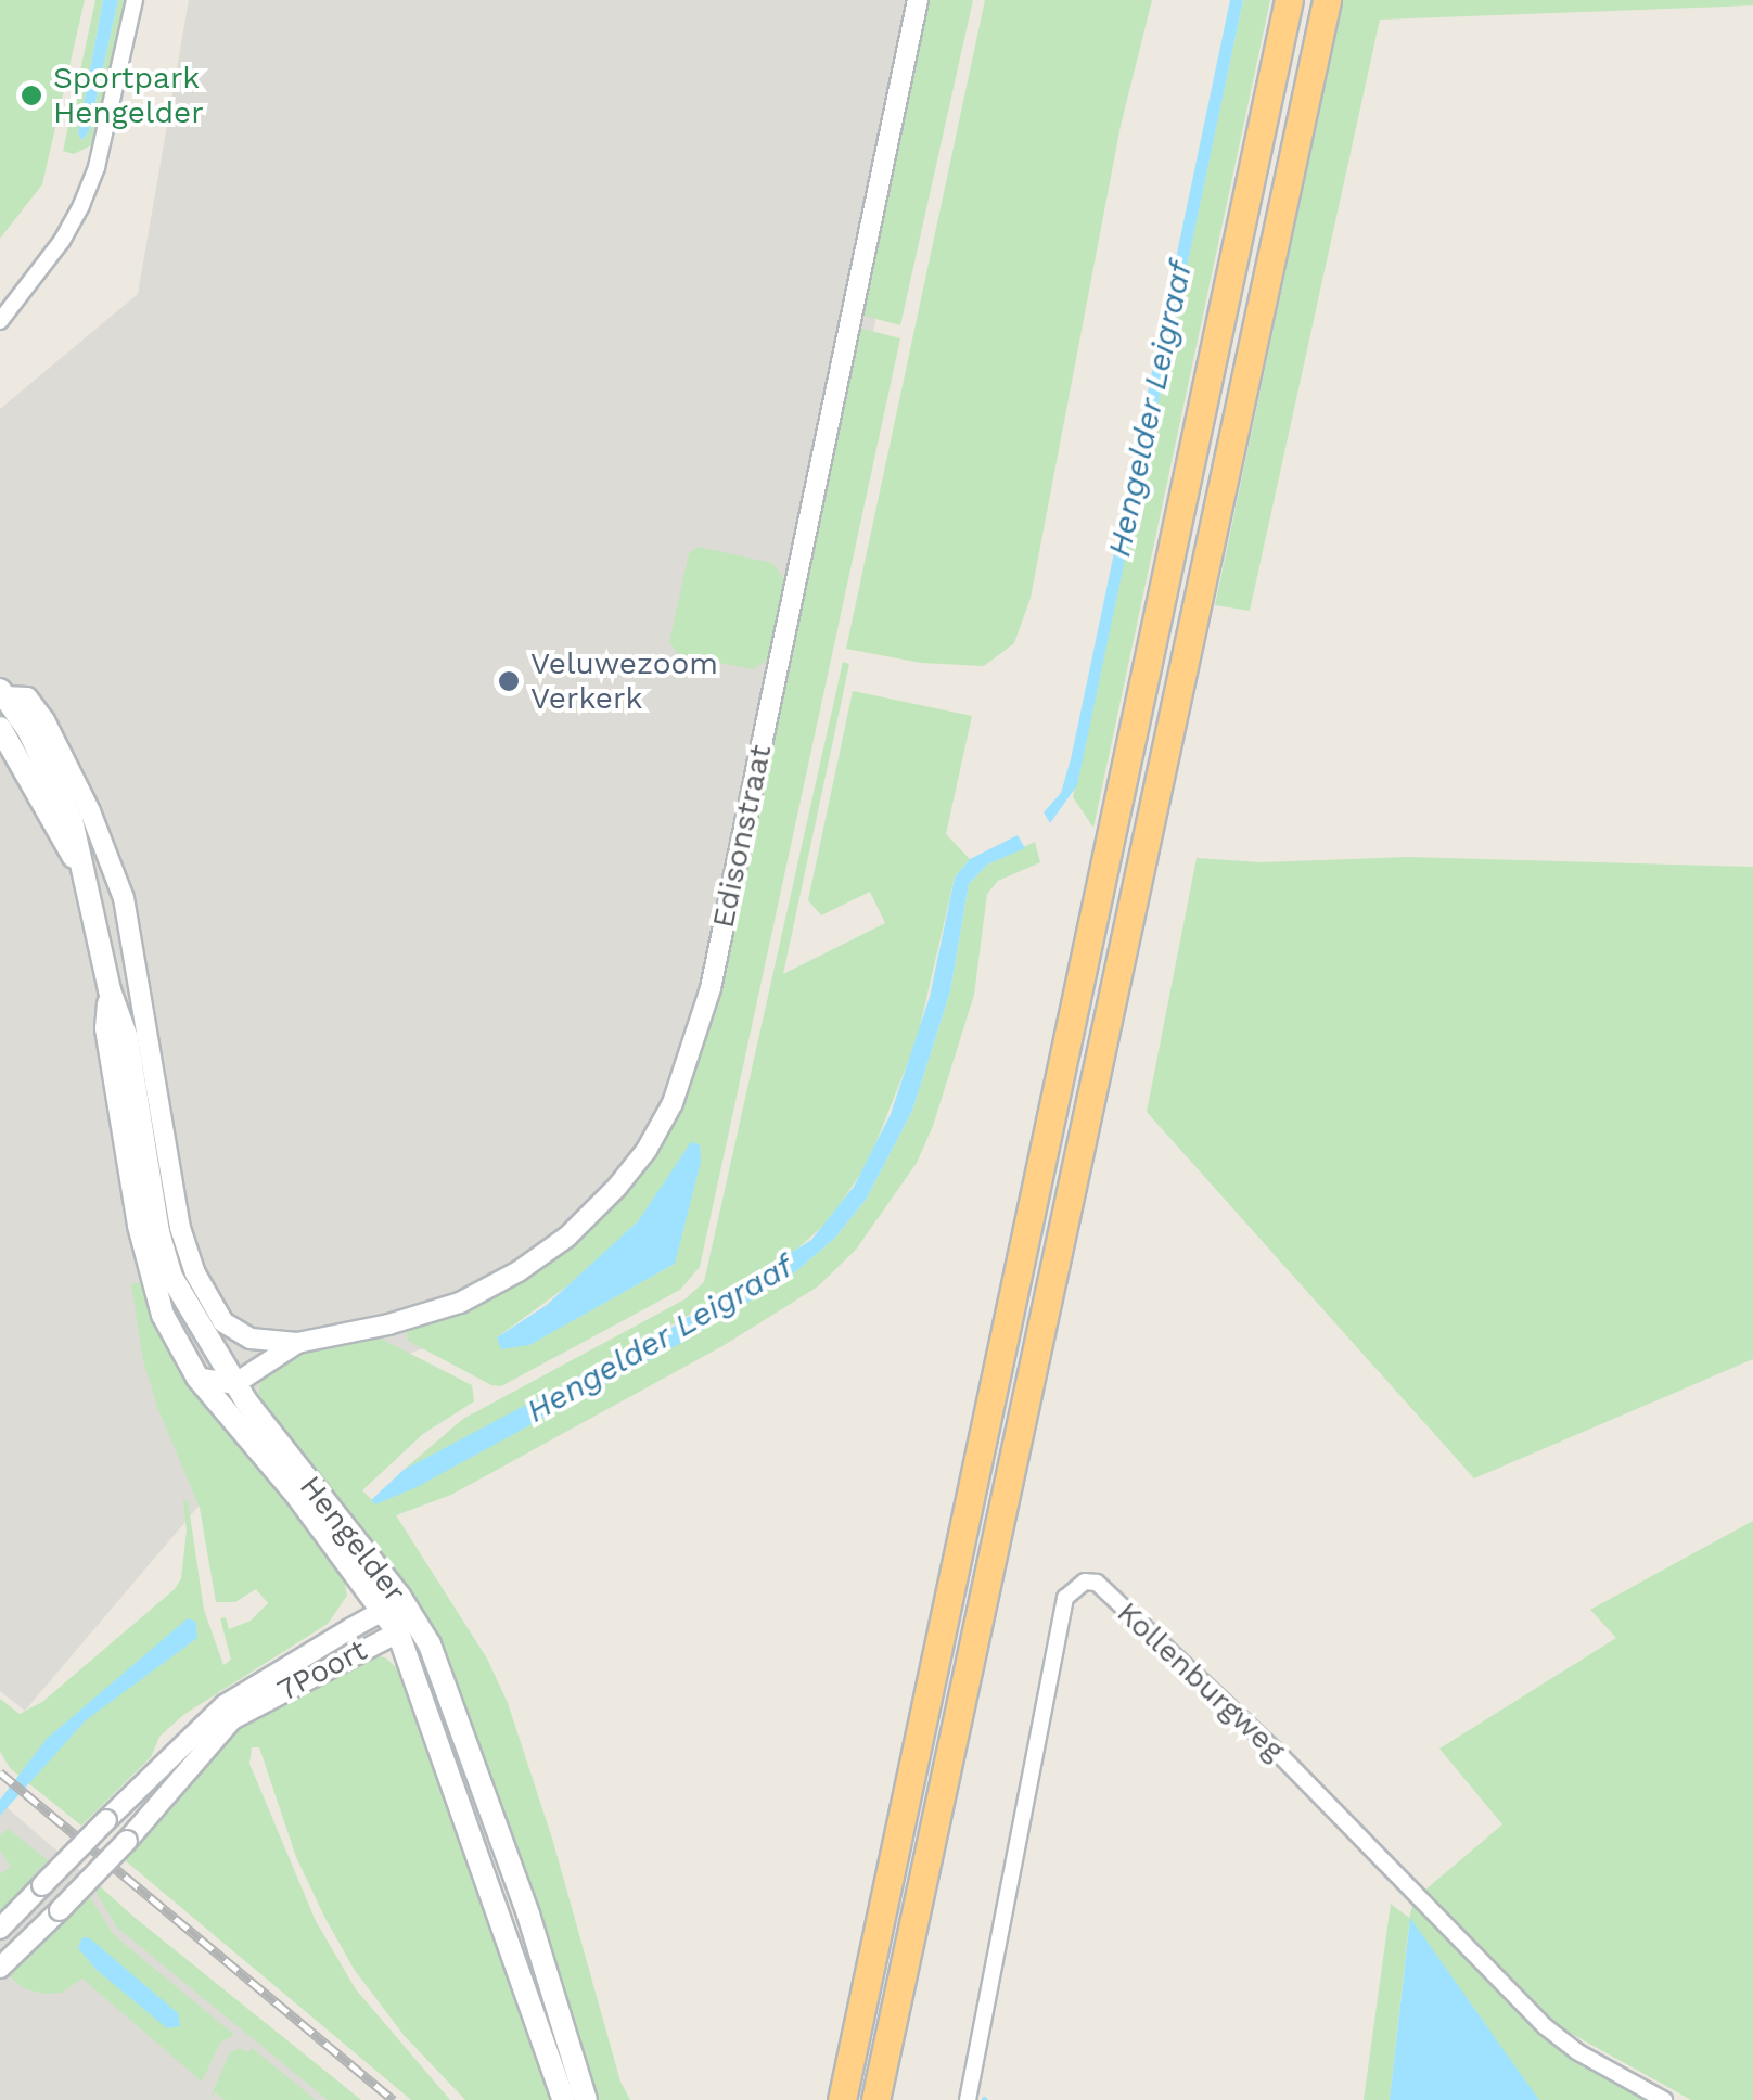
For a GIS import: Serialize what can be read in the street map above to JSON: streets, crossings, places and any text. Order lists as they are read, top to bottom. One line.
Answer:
{"streets":{"main road":["Hengelder"],"street":["Edisonstraat","7Poort","Kollenburgweg"]},"crossings":[["Edisonstraat","Hengelder"],["Hengelder","7Poort"]],"water":["Hengelder Leigraaf"],"places":["Sportpark Hengelder","Veluwezoom Verkerk"]}
